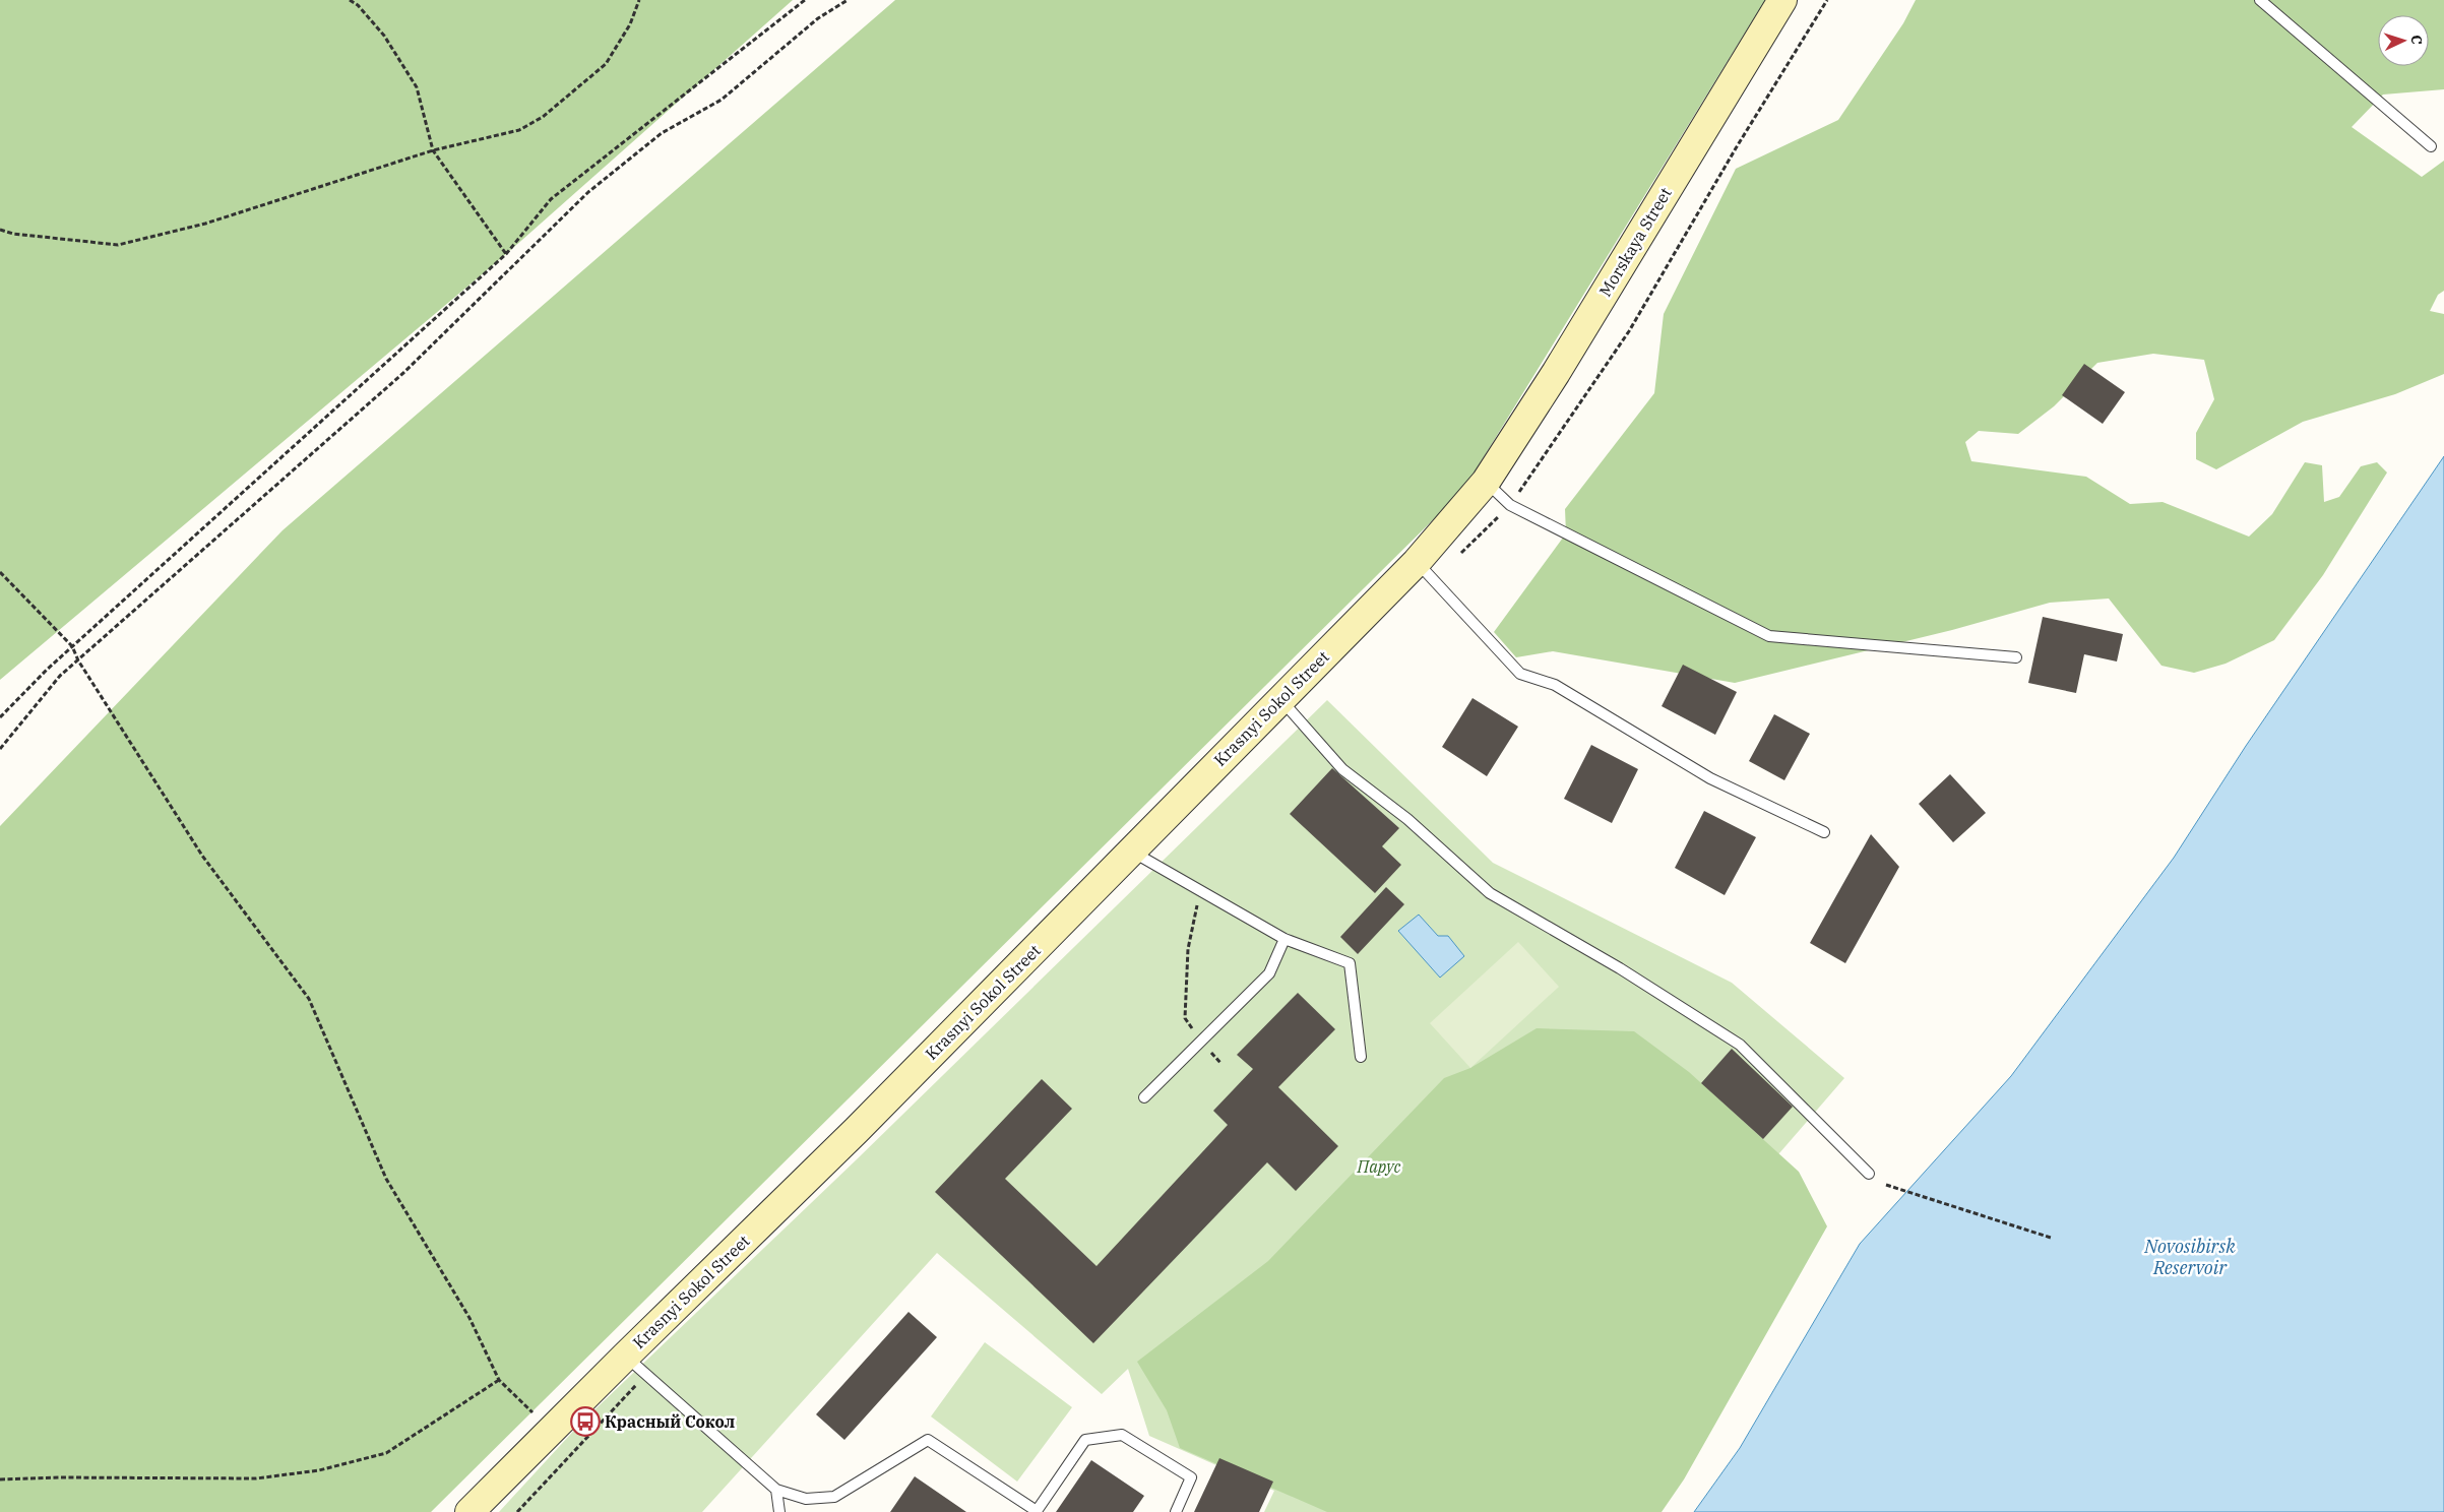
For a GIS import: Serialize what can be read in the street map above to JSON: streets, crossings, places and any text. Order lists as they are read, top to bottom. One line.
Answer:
{"streets":{"street":["Morskaya Street","Krasnyi Sokol Street"]},"crossings":[["Morskaya Street","Krasnyi Sokol Street"]],"water":["Novosibirsk Reservoir"],"parks":["Парус"],"places":{"bus stop":["Красный Сокол"]},"north":"right"}
